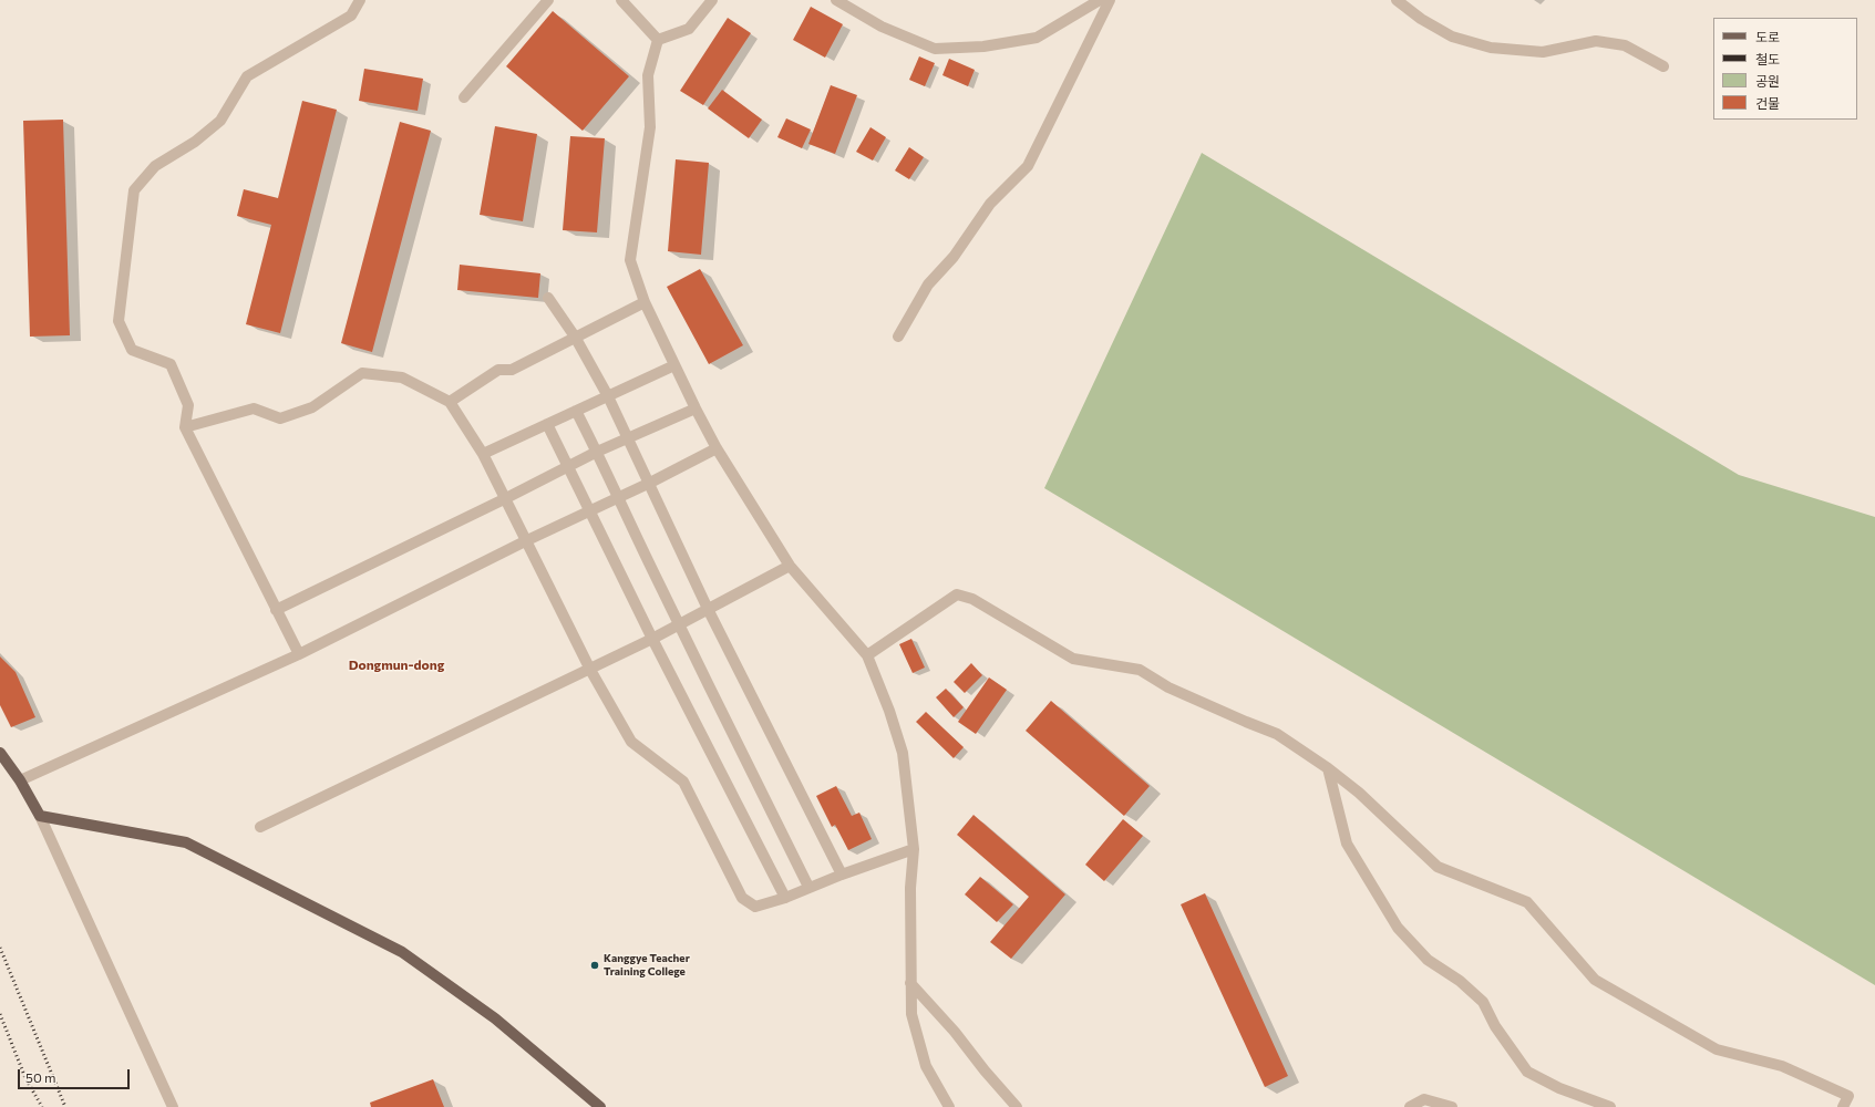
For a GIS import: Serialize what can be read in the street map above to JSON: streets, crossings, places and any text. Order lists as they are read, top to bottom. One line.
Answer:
{"districts":["Dongmun-dong"],"places":["Kanggye Teacher Training College"],"legend":["도로","철도","공원","건물"],"scale_bar":"50 m"}
